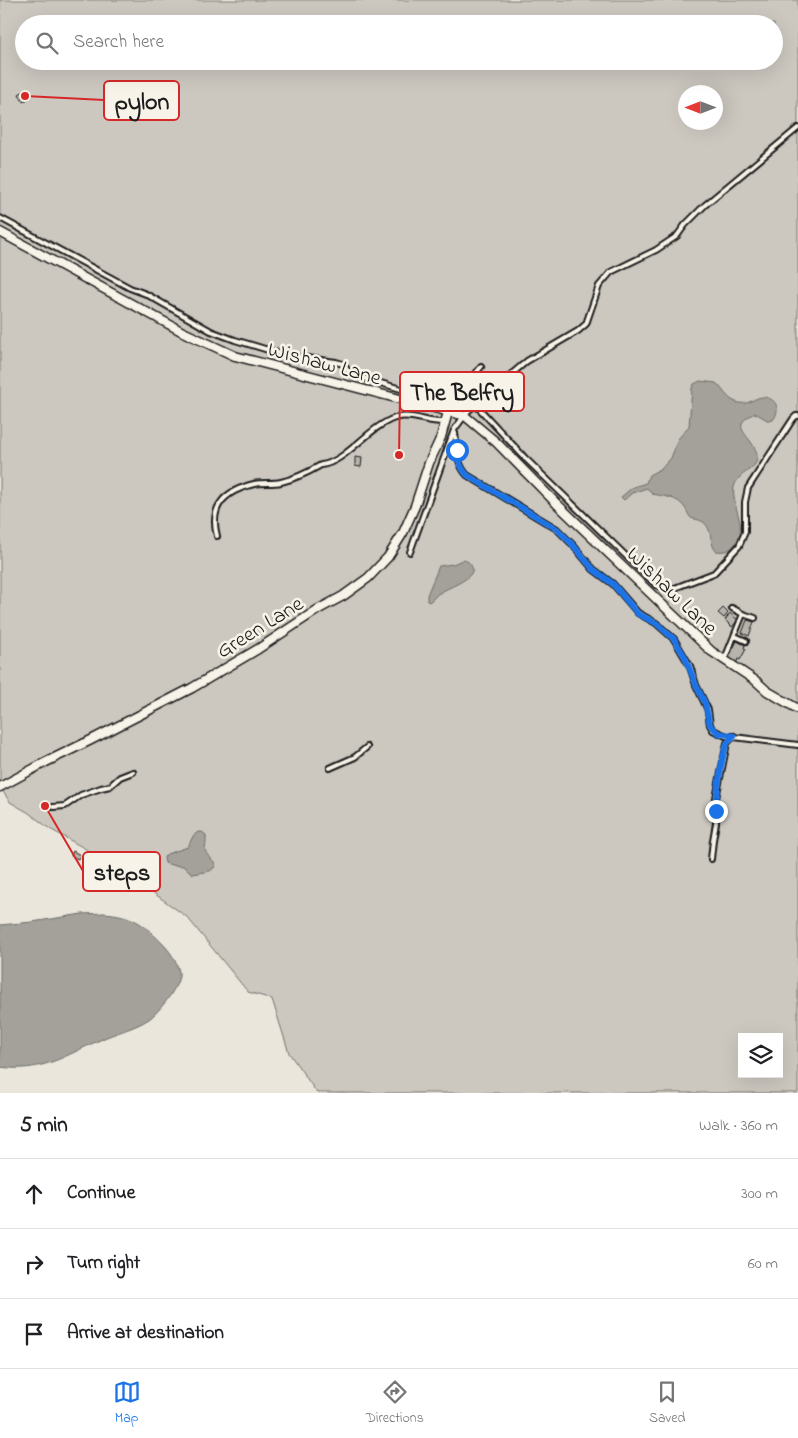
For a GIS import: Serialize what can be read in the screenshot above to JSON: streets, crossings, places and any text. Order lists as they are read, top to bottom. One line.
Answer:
{"streets":{"street":["Wishaw Lane","Green Lane"]},"crossings":[["Wishaw Lane","Green Lane"]],"places":["pylon","The Belfry","steps"],"north":"left","page":{"search":"Search here","heading":["5 min","Walk · 360 m"],"list":[["Continue","300 m"],["Turn right","60 m"],"Arrive at destination"],"nav":["Map","Directions","Saved"]}}
